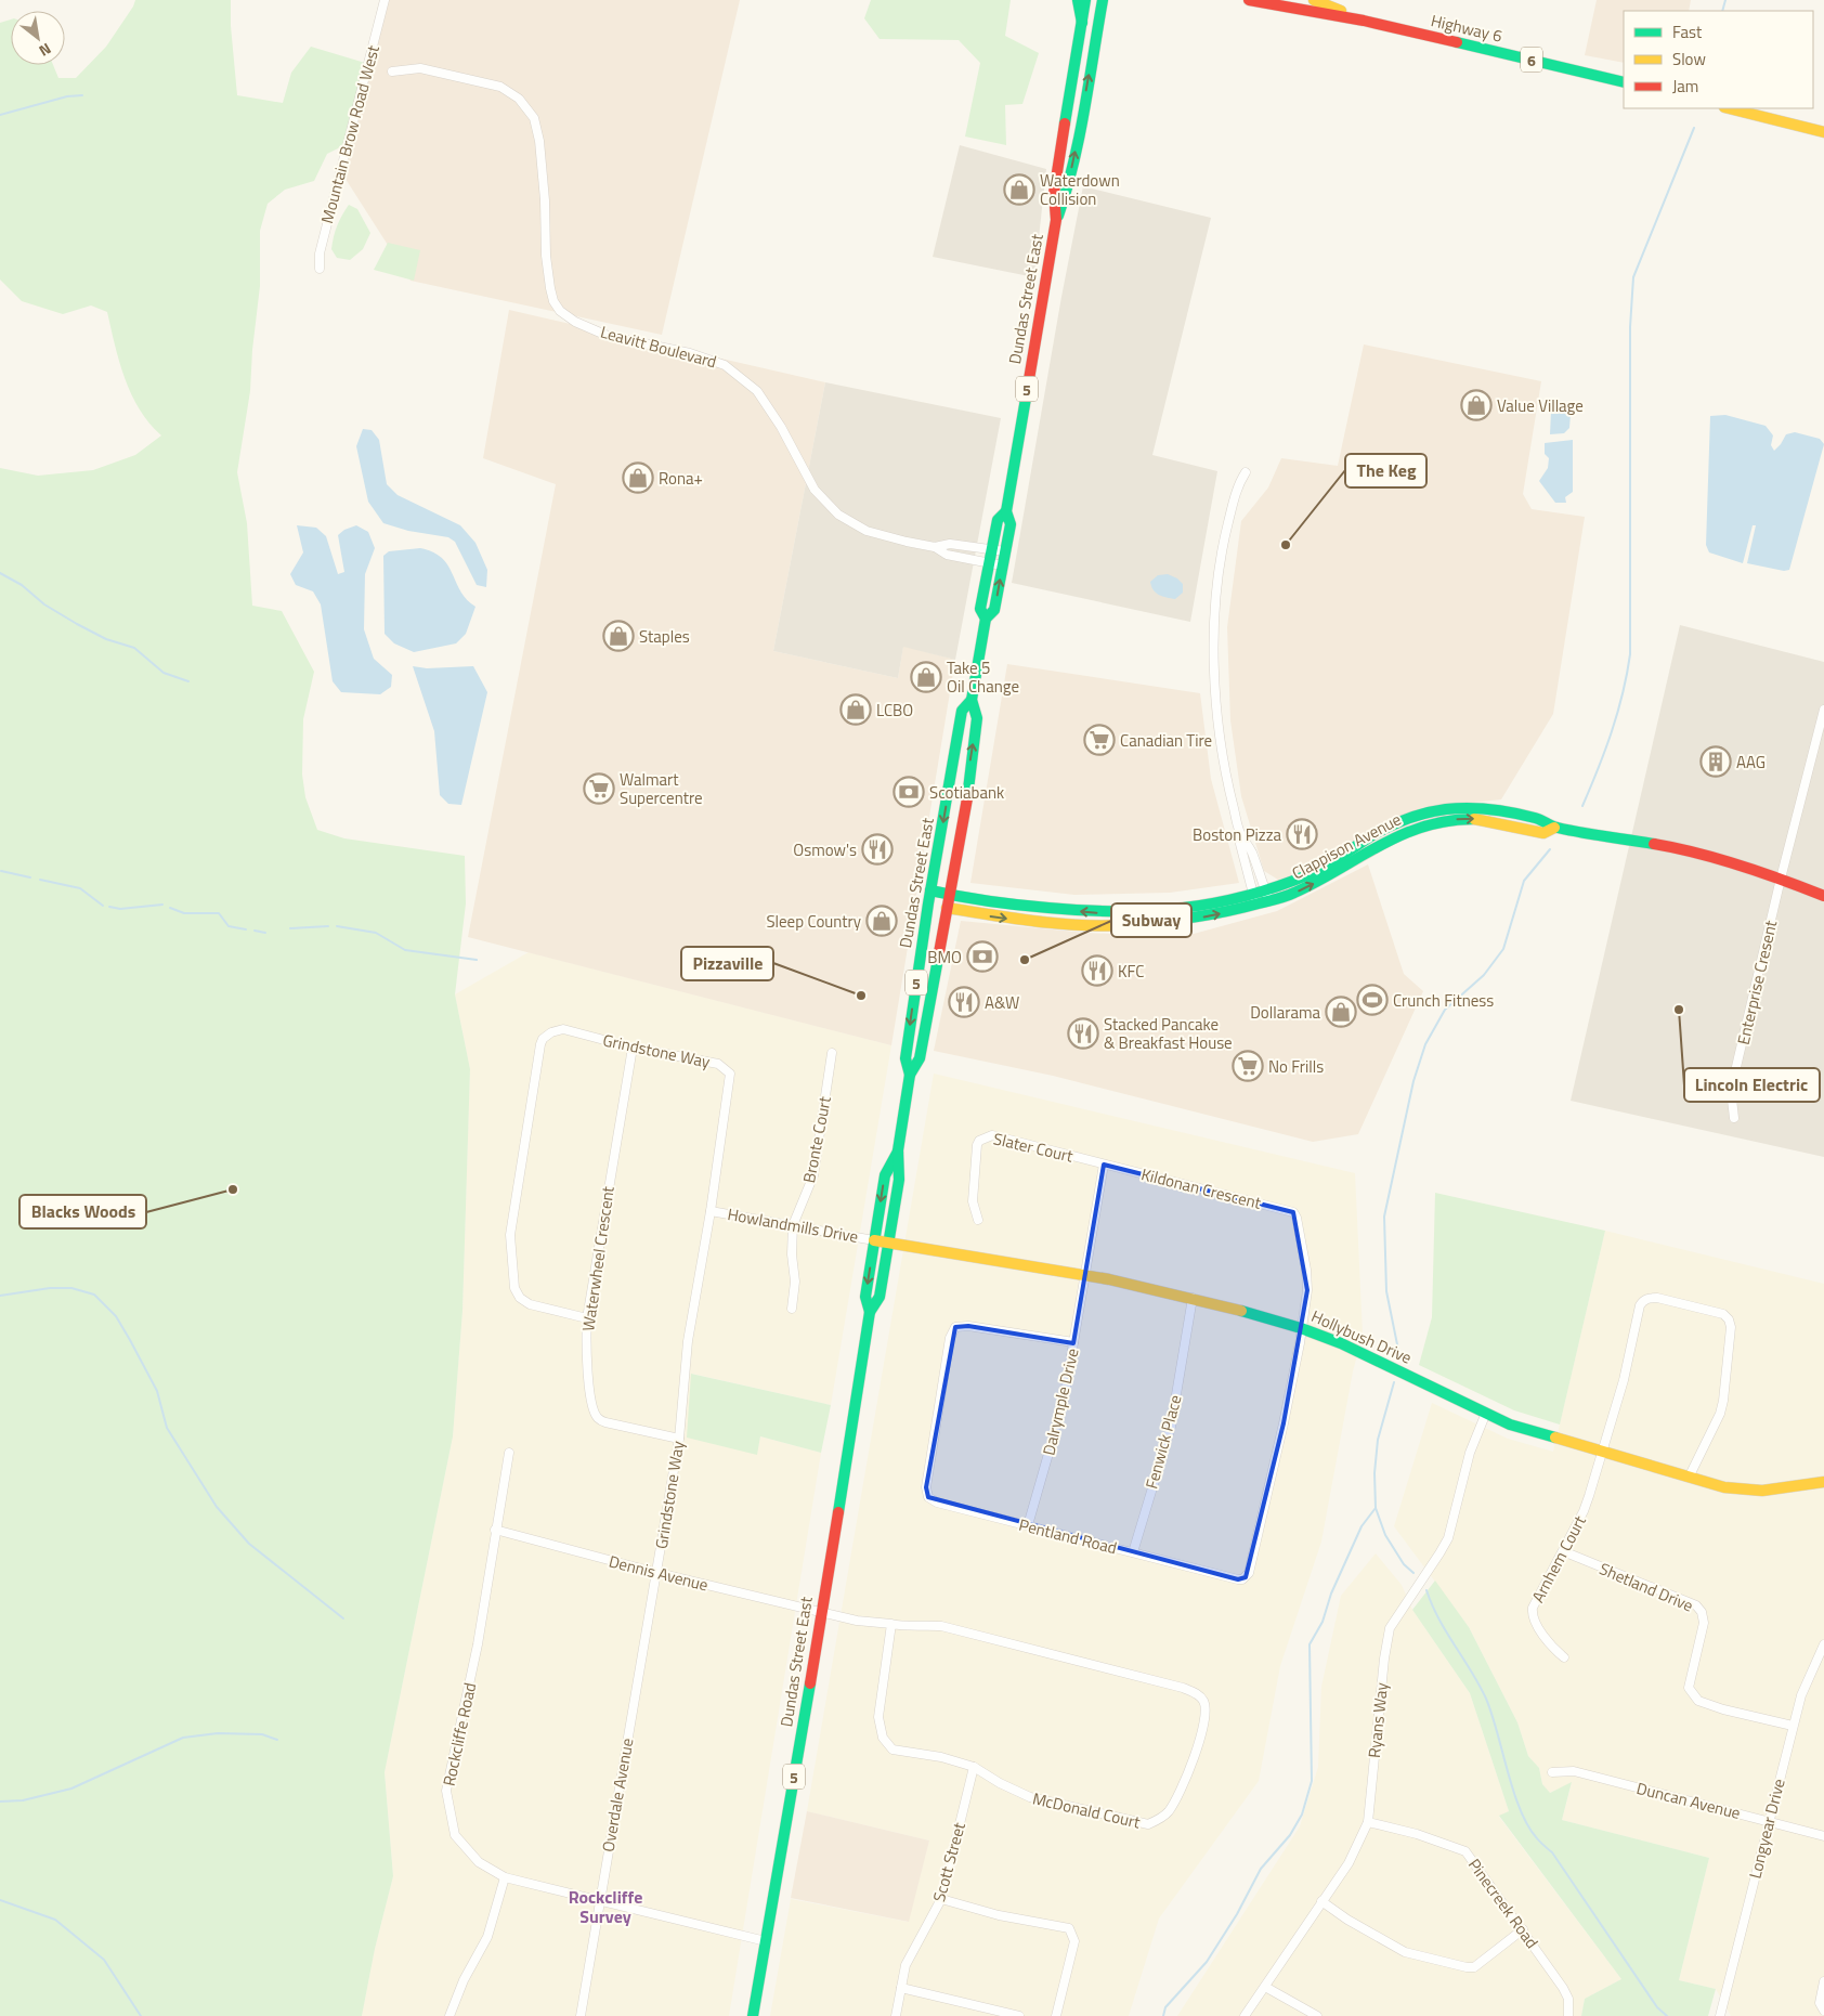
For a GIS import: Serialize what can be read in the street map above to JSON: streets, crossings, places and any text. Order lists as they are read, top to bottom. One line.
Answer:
{"streets":{"main road":["Highway 6","6","Dundas Street East","5","Clappison Avenue","Hollybush Drive"],"street":["Mountain Brow Road West","Leavitt Boulevard","Enterprise Cresent","Grindstone Way","Bronte Court","Slater Court","Kildonan Crescent","Howlandmills Drive","Waterwheel Crescent","Dalrymple Drive","Fenwick Place","Pentland Road","Arnhem Court","Dennis Avenue","Shetland Drive","Ryans Way","Rockcliffe Road","Overdale Avenue","Duncan Avenue","McDonald Court","Longyear Drive","Scott Street","Pinecreek Road"]},"crossings":[["Dundas Street East","Leavitt Boulevard"],["Dundas Street East","Clappison Avenue"],["Dundas Street East","Howlandmills Drive"],["Dundas Street East","Hollybush Drive"],["Dundas Street East","Dennis Avenue"],["Dundas Street East","Rockcliffe Road"],["Dundas Street East","McDonald Court"],["Clappison Avenue","Enterprise Cresent"],["Grindstone Way","Howlandmills Drive"],["Grindstone Way","Waterwheel Crescent"],["Grindstone Way","Dennis Avenue"],["Grindstone Way","Overdale Avenue"],["Bronte Court","Howlandmills Drive"],["Slater Court","Kildonan Crescent"],["Kildonan Crescent","Hollybush Drive"],["Kildonan Crescent","Pentland Road"],["Howlandmills Drive","Hollybush Drive"],["Hollybush Drive","Dalrymple Drive"],["Hollybush Drive","Fenwick Place"],["Hollybush Drive","Pentland Road"],["Hollybush Drive","Arnhem Court"],["Hollybush Drive","Ryans Way"],["Dalrymple Drive","Pentland Road"],["Fenwick Place","Pentland Road"],["Arnhem Court","Shetland Drive"],["Dennis Avenue","Rockcliffe Road"],["Dennis Avenue","Overdale Avenue"],["Dennis Avenue","McDonald Court"],["Shetland Drive","Longyear Drive"],["Ryans Way","Pinecreek Road"],["Rockcliffe Road","Overdale Avenue"],["Duncan Avenue","Longyear Drive"],["McDonald Court","Scott Street"]],"districts":["Rockcliffe Survey"],"places":{"shop":["Waterdown Collision","Value Village","Rona+","Staples","Take 5 Oil Change","LCBO","Sleep Country","Dollarama"],"other":["The Keg","Subway","Pizzaville","Lincoln Electric","Blacks Woods"],"supermarket":["Canadian Tire","Walmart Supercentre","No Frills"],"building":["AAG"],"bank":["Scotiabank","BMO"],"restaurant":["Boston Pizza","Osmow's","KFC","A&W","Stacked Pancake & Breakfast House"],"sports":["Crunch Fitness"]},"legend":["Fast","Slow","Jam"],"north":"bottom right"}
